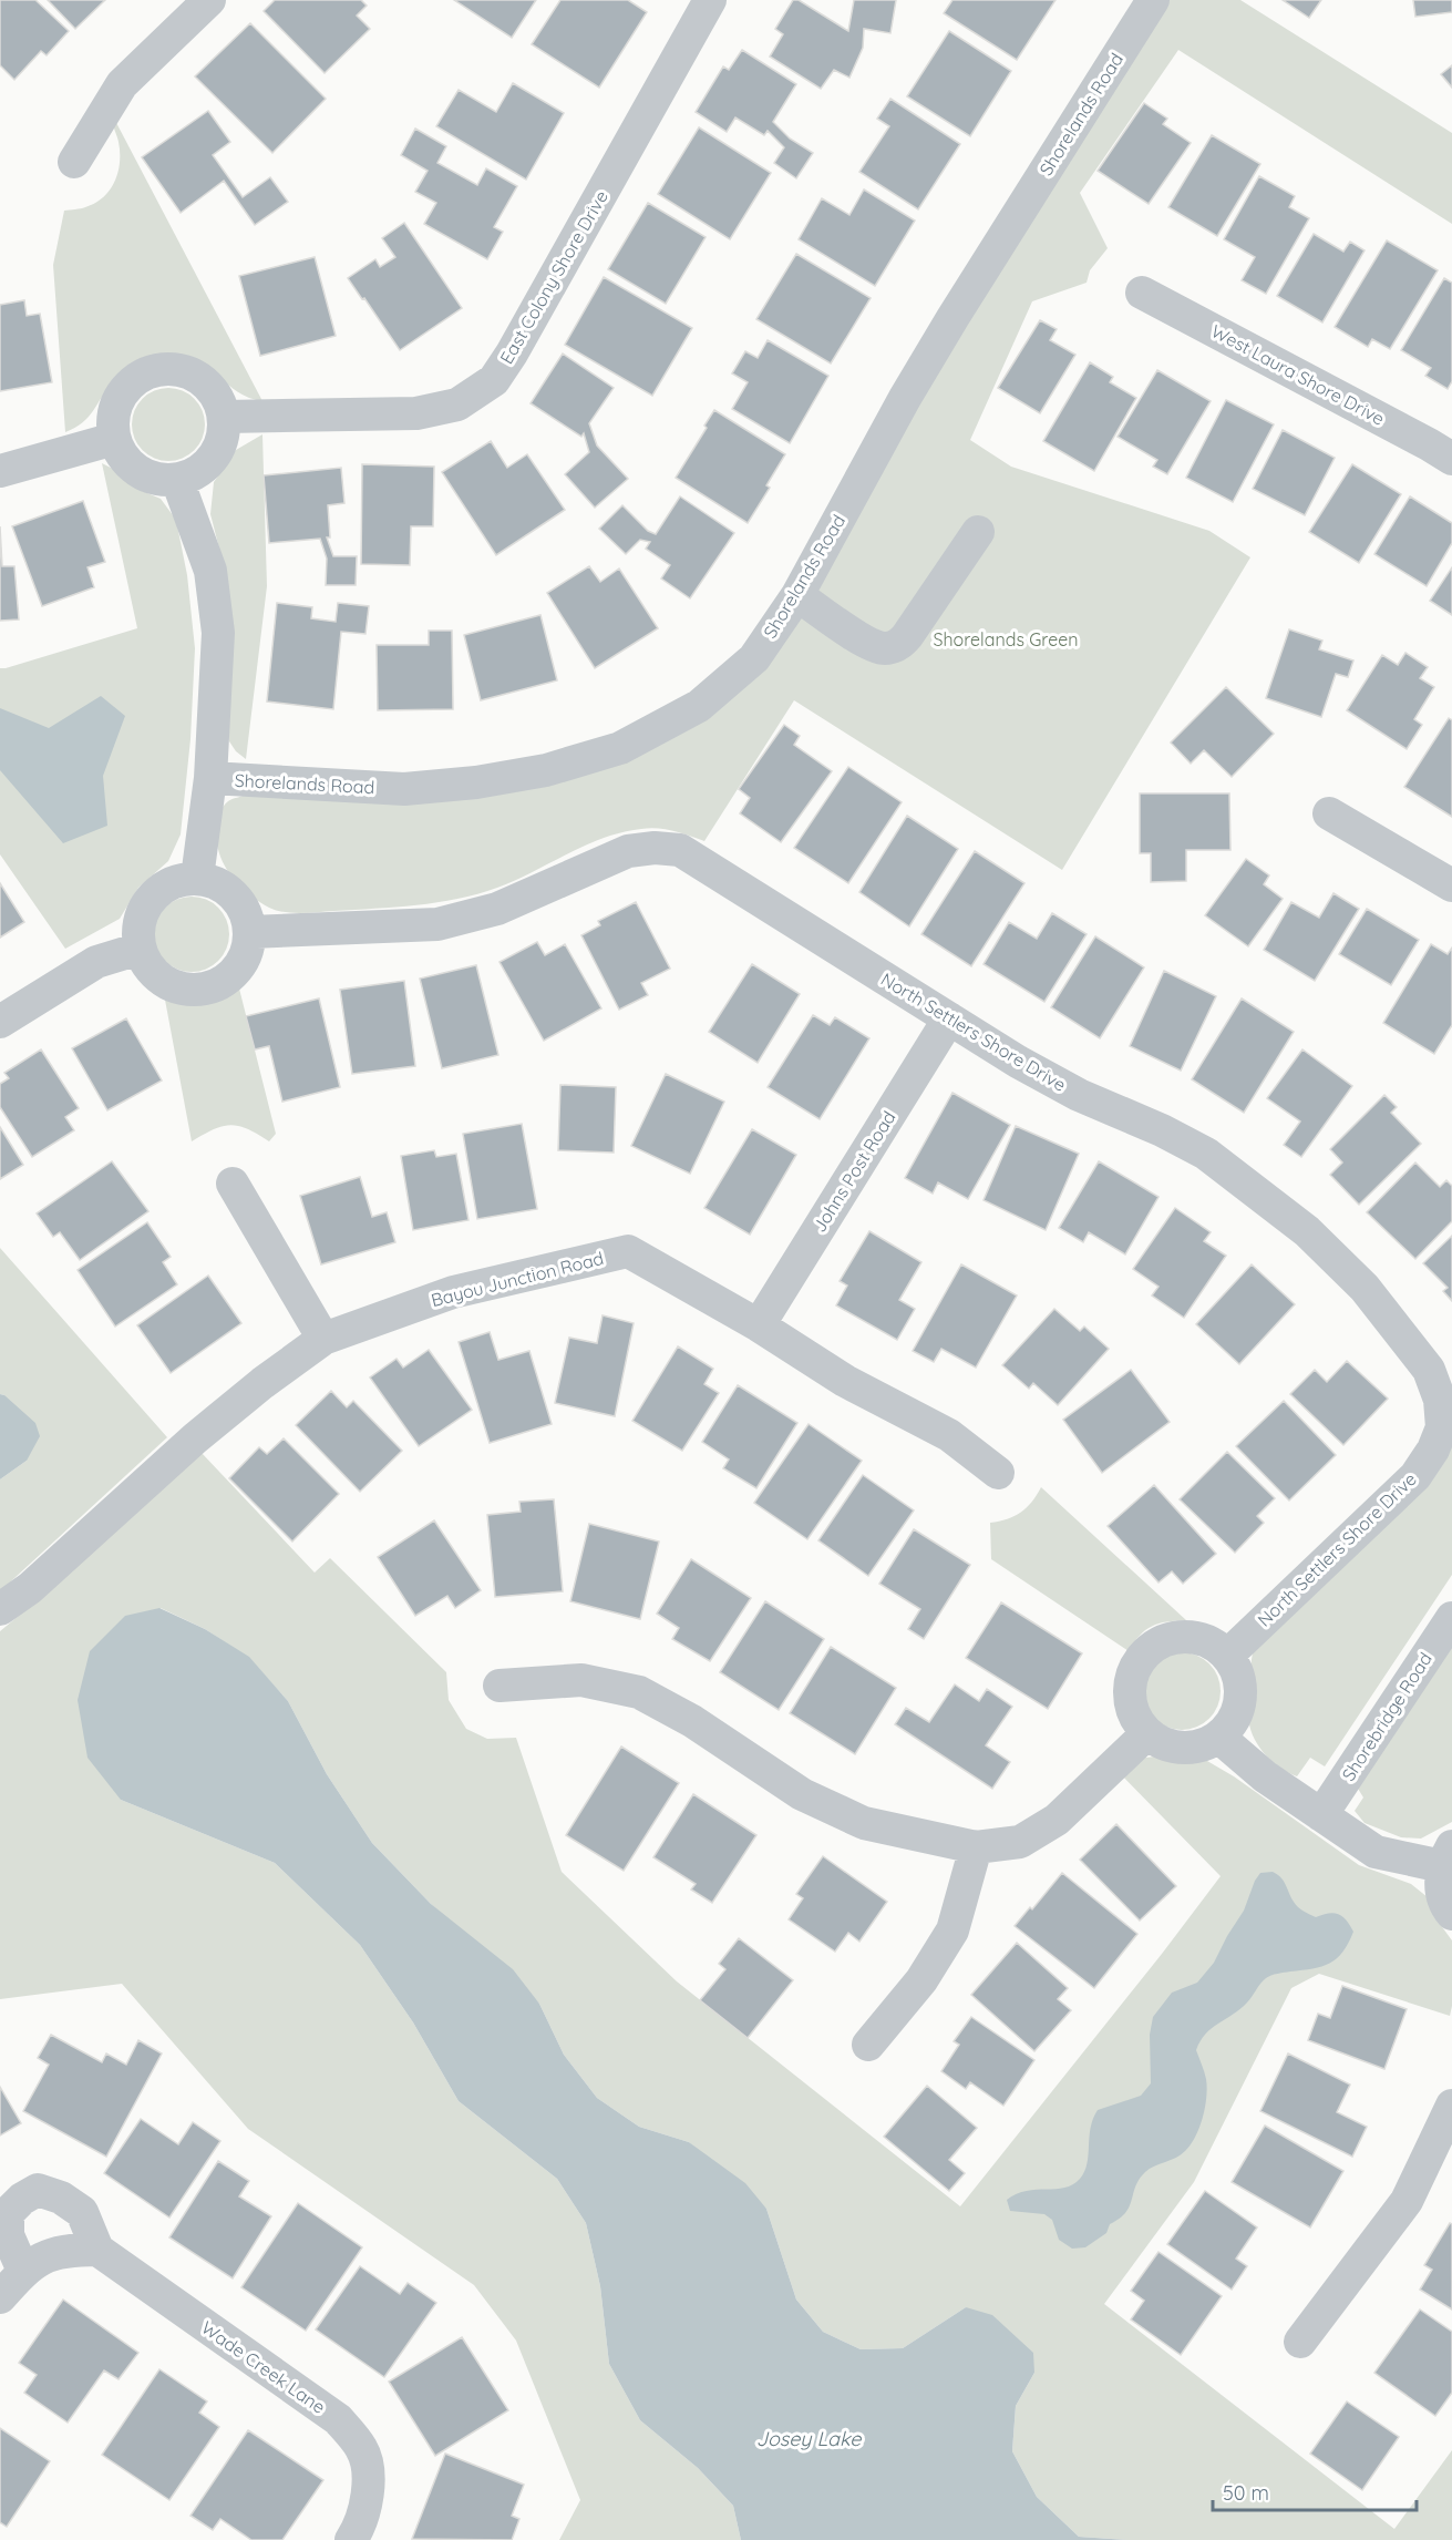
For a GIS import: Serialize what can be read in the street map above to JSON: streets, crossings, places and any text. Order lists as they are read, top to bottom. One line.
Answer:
{"streets":{"street":["Shorelands Road","East Colony Shore Drive","West Laura Shore Drive","North Settlers Shore Drive","Johns Post Road","Bayou Junction Road","Shorebridge Road","Wade Creek Lane"]},"crossings":[["North Settlers Shore Drive","Johns Post Road"],["Johns Post Road","Bayou Junction Road"]],"water":["Josey Lake"],"parks":["Shorelands Green"],"scale_bar":"50 m"}
